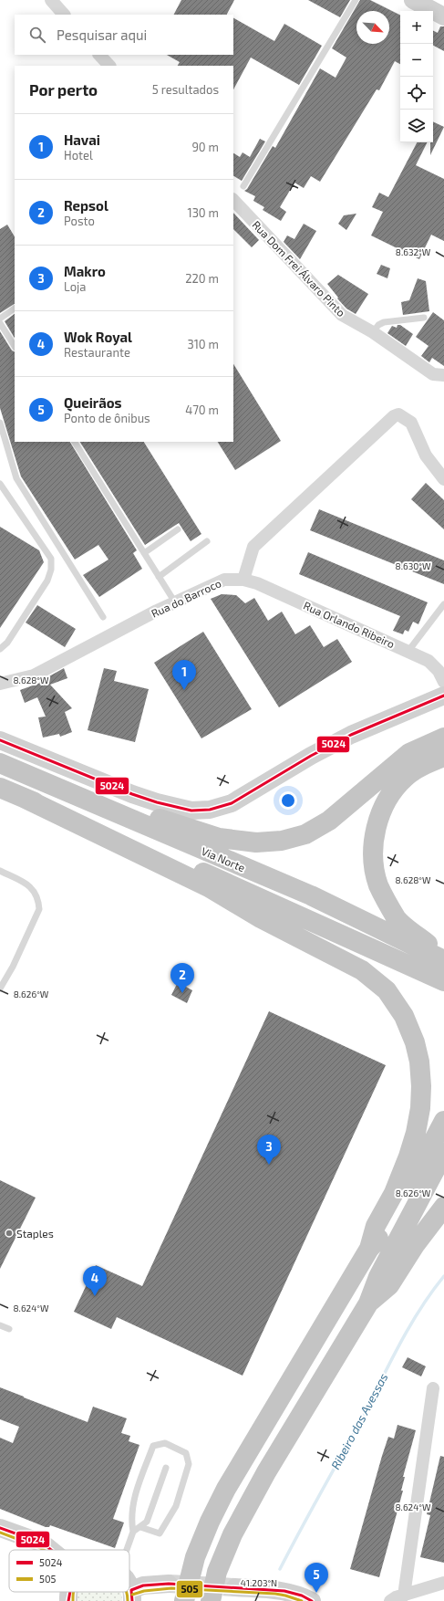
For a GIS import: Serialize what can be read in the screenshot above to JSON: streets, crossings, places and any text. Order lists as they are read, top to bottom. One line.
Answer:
{"streets":{"highway":["Via Norte"],"street":["Rua Dom Frei Álvaro Pinto","Rua do Barroco","Rua Orlando Ribeiro"]},"crossings":[["Rua do Barroco","Rua Orlando Ribeiro"]],"water":["Ribeiro das Avessas"],"places":["Staples"],"lines":["transit line 5024","transit line 505"],"legend":["5024","505"],"north":"bottom right","page":{"map_buttons":["+","−"],"search":"Pesquisar aqui","heading":["Por perto","5 resultados"],"list":[{"mark":"1","name":"Havai","note":"Hotel","value":"90 m"},{"mark":"2","name":"Repsol","note":"Posto","value":"130 m"},{"mark":"3","name":"Makro","note":"Loja","value":"220 m"},{"mark":"4","name":"Wok Royal","note":"Restaurante","value":"310 m"},{"mark":"5","name":"Queirãos","note":"Ponto de ônibus","value":"470 m"}],"pins":["1","2","3","4","5"]},"coordinates":["8.632°W","8.630°W","8.628°W","8.626°W","8.624°W","41.203°N"]}
